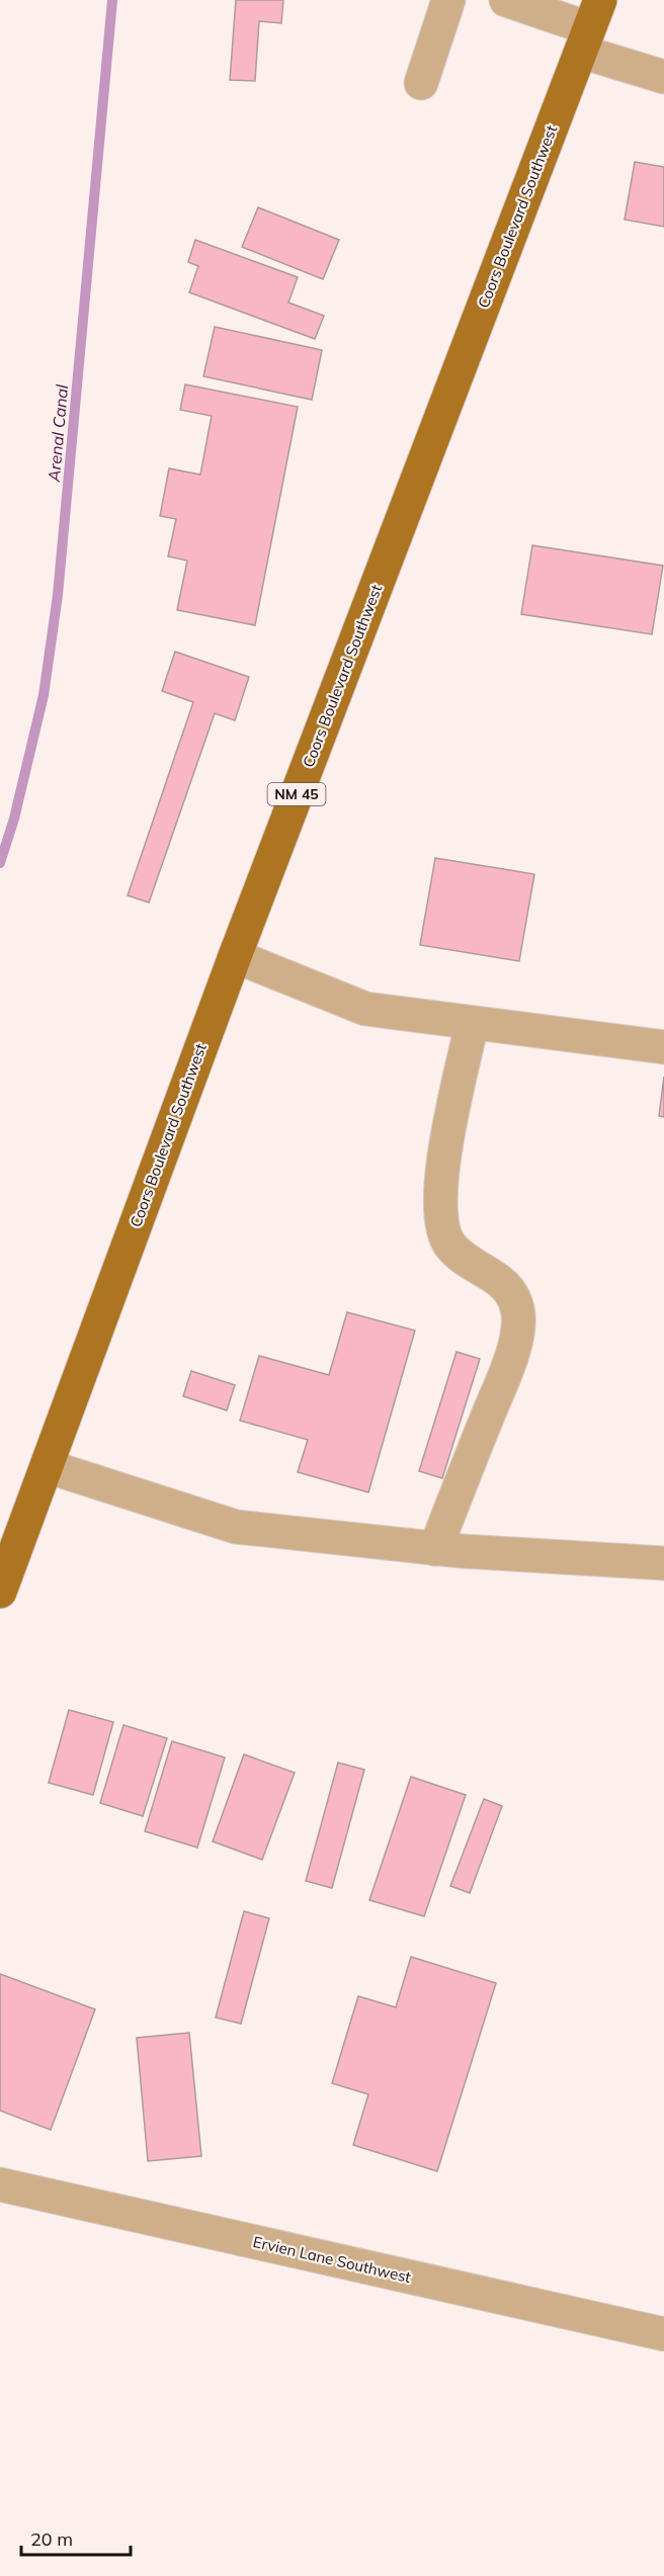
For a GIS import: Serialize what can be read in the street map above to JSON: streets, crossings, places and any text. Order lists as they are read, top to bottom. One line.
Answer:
{"streets":{"main road":["Coors Boulevard Southwest","NM 45"],"street":["Ervien Lane Southwest"]},"water":["Arenal Canal"],"scale_bar":"20 m"}
